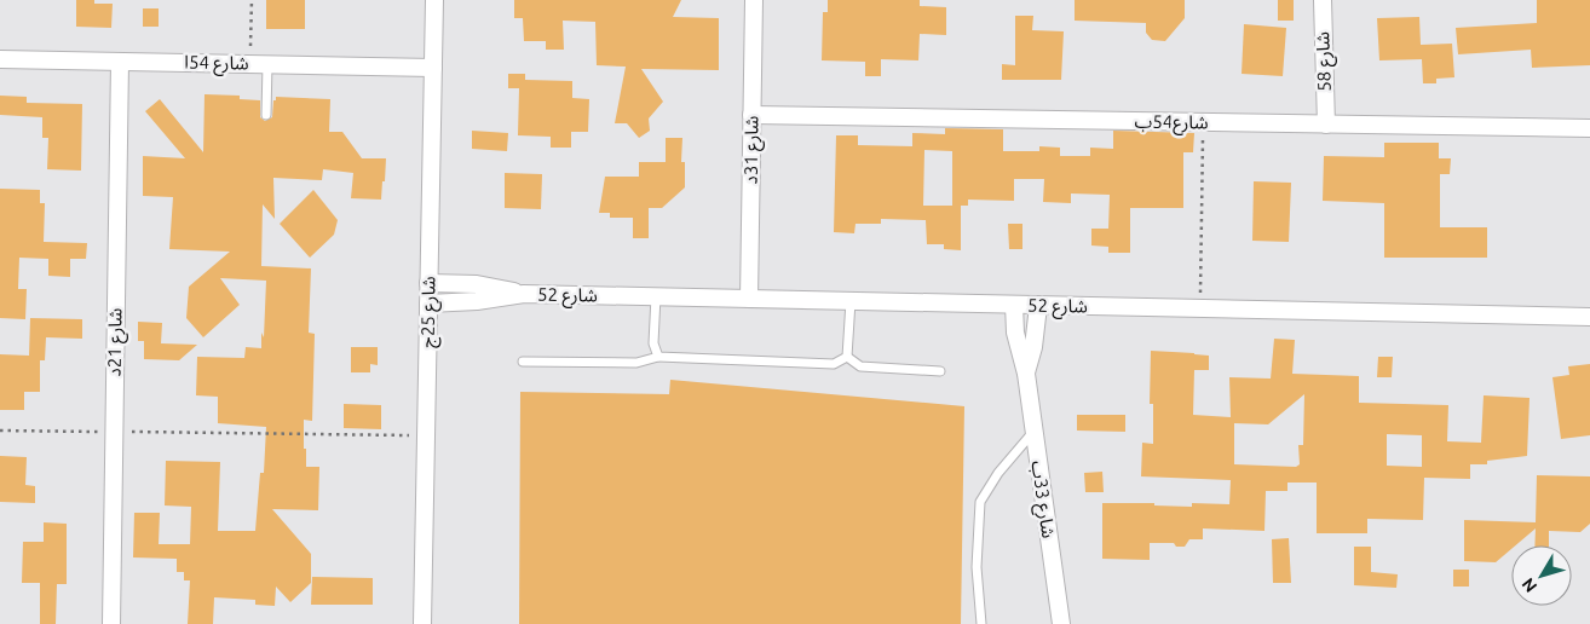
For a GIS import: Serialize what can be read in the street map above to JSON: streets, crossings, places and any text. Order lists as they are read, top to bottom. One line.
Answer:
{"streets":{"street":["شارع 58","شارع 54ا","شارع54ب","شارع 31د","شارع 52","شارع 25ج","شارع 21د","شارع 33ب"]},"crossings":[["شارع 58","شارع54ب"],["شارع 54ا","شارع 25ج"],["شارع 54ا","شارع 21د"],["شارع54ب","شارع 31د"],["شارع 31د","شارع 52"],["شارع 52","شارع 25ج"],["شارع 52","شارع 33ب"]],"north":"bottom left"}
